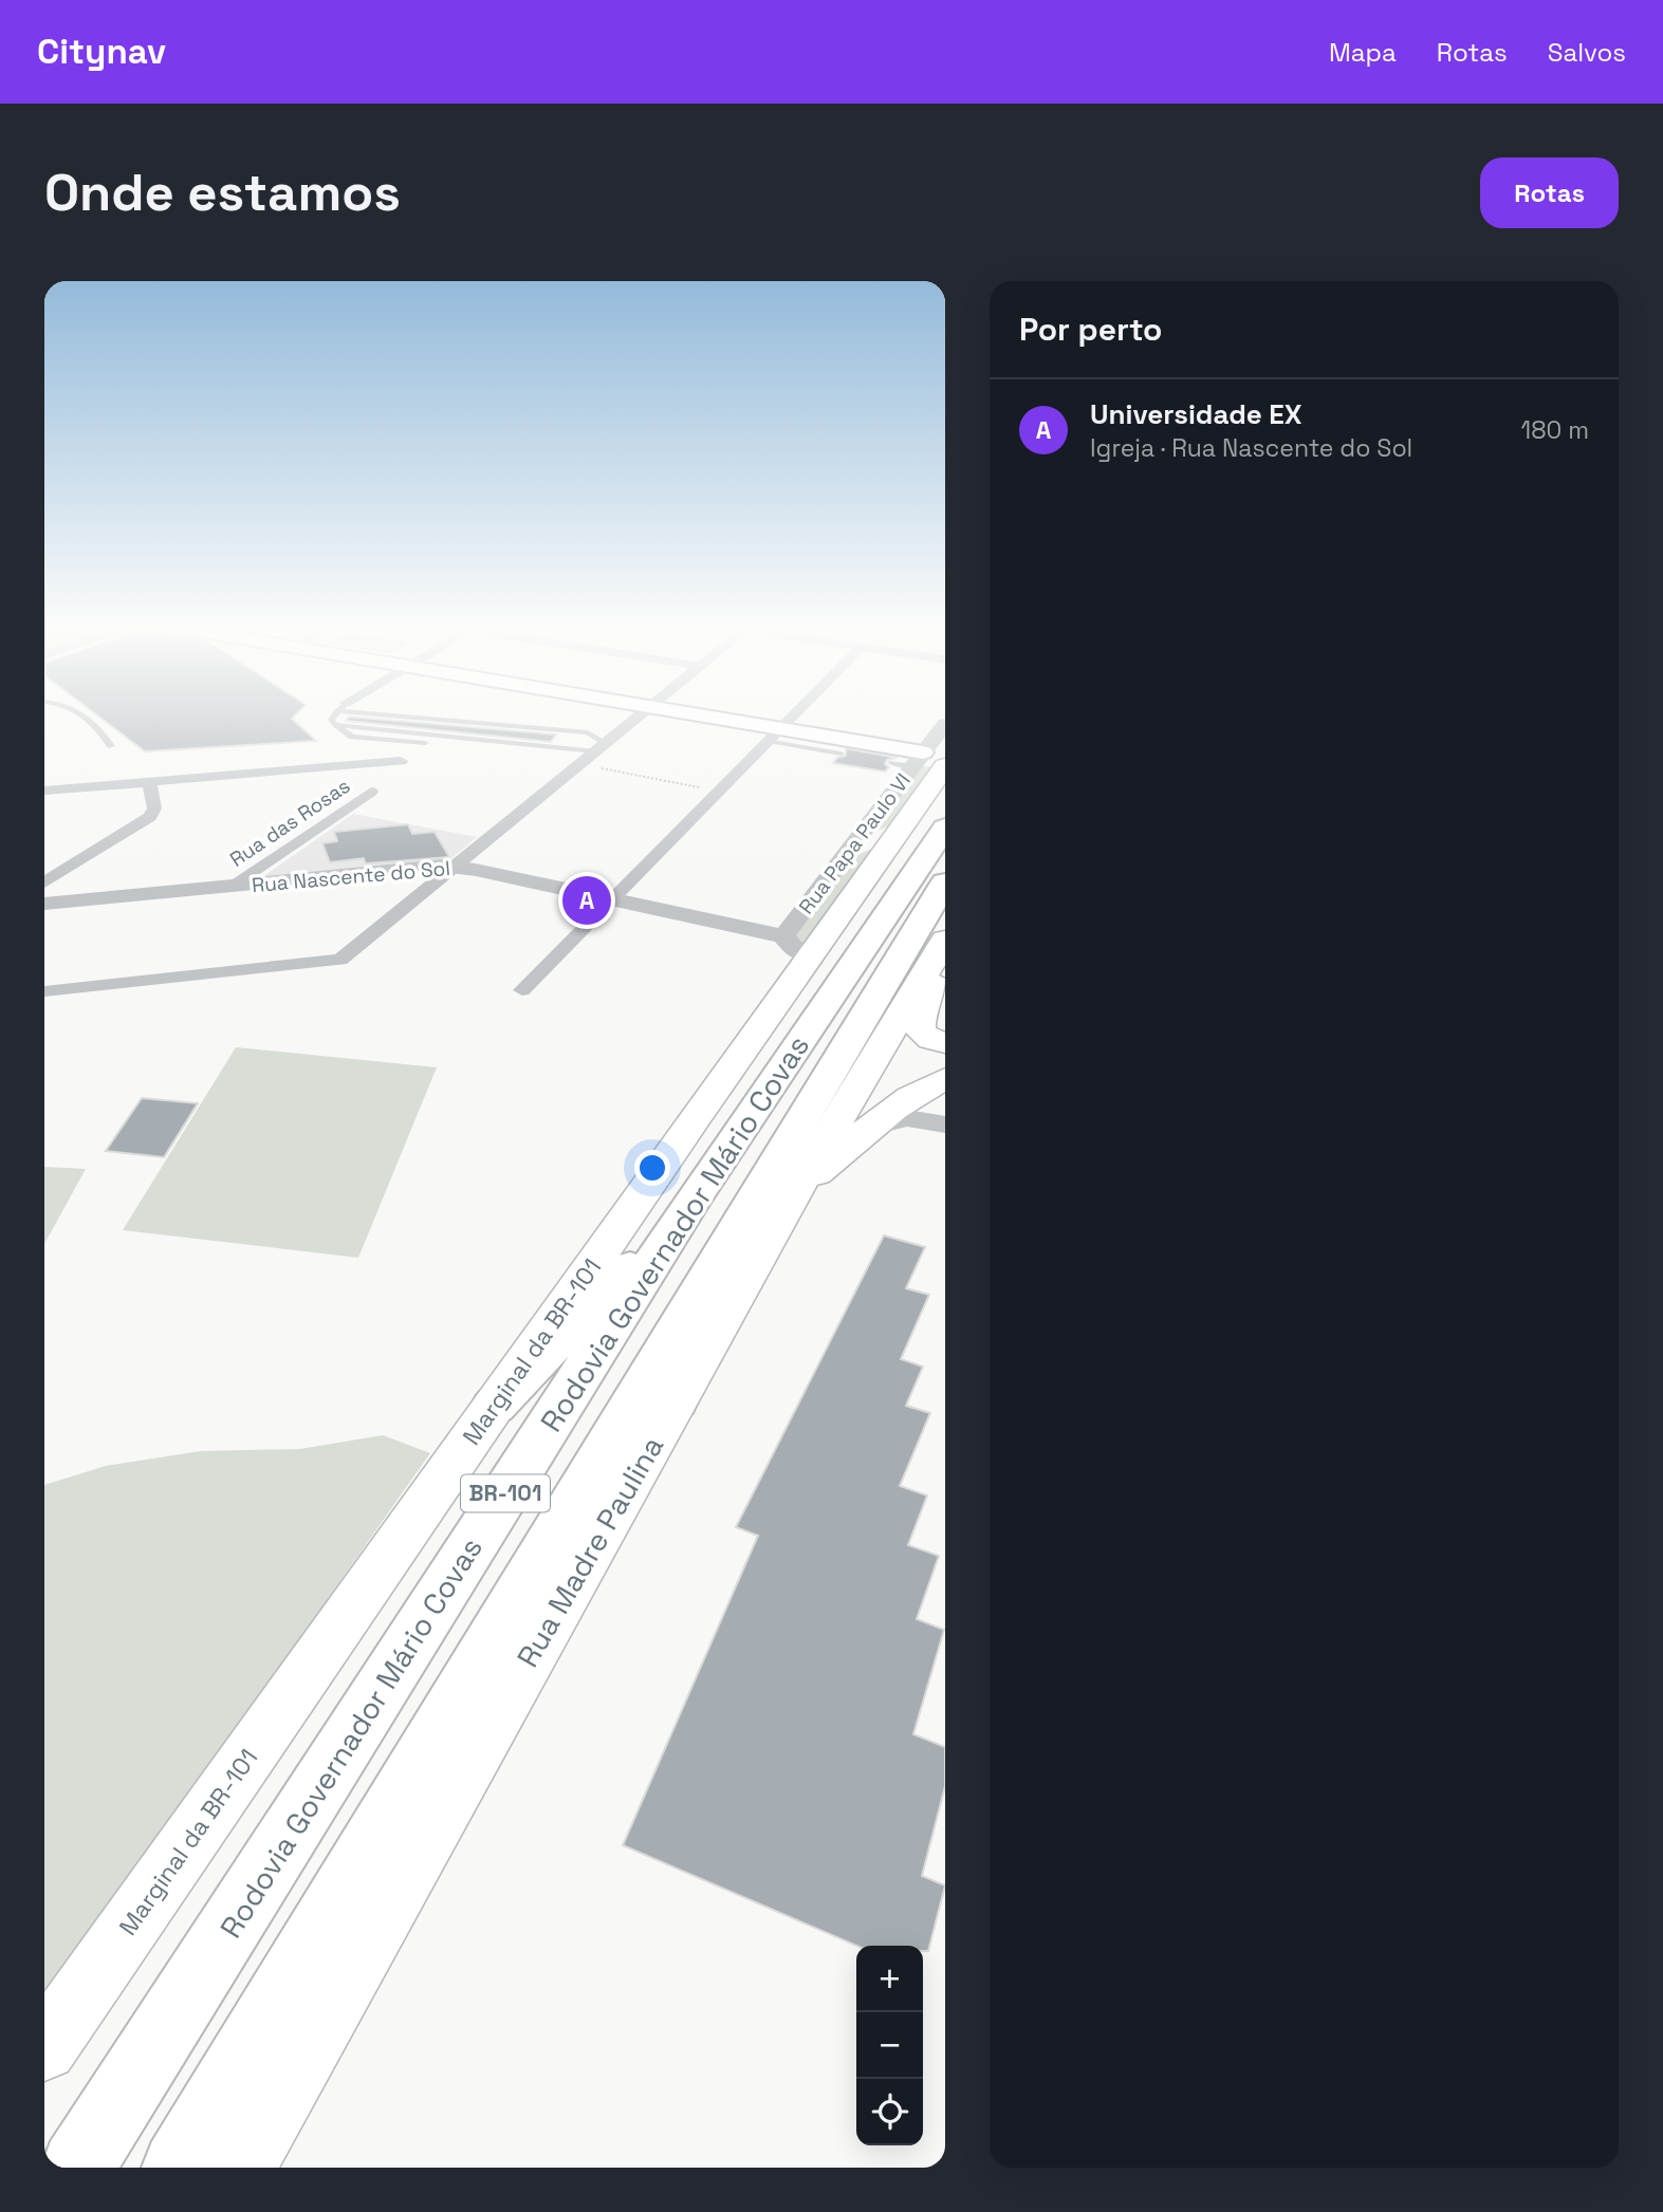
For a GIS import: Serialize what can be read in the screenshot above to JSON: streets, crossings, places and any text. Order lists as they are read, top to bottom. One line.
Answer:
{"streets":{"highway":["Rodovia Governador Mário Covas","BR-101"],"main road":["Marginal da BR-101","Rua Madre Paulina"],"street":["Rua das Rosas","Rua Papa Paulo VI","Rua Nascente do Sol"]},"crossings":[["Rua das Rosas","Rua Nascente do Sol"],["Rua Papa Paulo VI","Rua Nascente do Sol"],["Rua Papa Paulo VI","Marginal da BR-101"],["Rua Nascente do Sol","Marginal da BR-101"],["Rodovia Governador Mário Covas","Marginal da BR-101"],["Rodovia Governador Mário Covas","Rua Madre Paulina"]],"page":{"header":"Citynav","nav":["Mapa","Rotas","Salvos"],"buttons":"Rotas","title":"Onde estamos","heading":"Por perto","list":[{"mark":"A","name":"Universidade EX","note":"Igreja · Rua Nascente do Sol","value":"180 m"}],"pins":"A","map_buttons":["+","−"]}}
